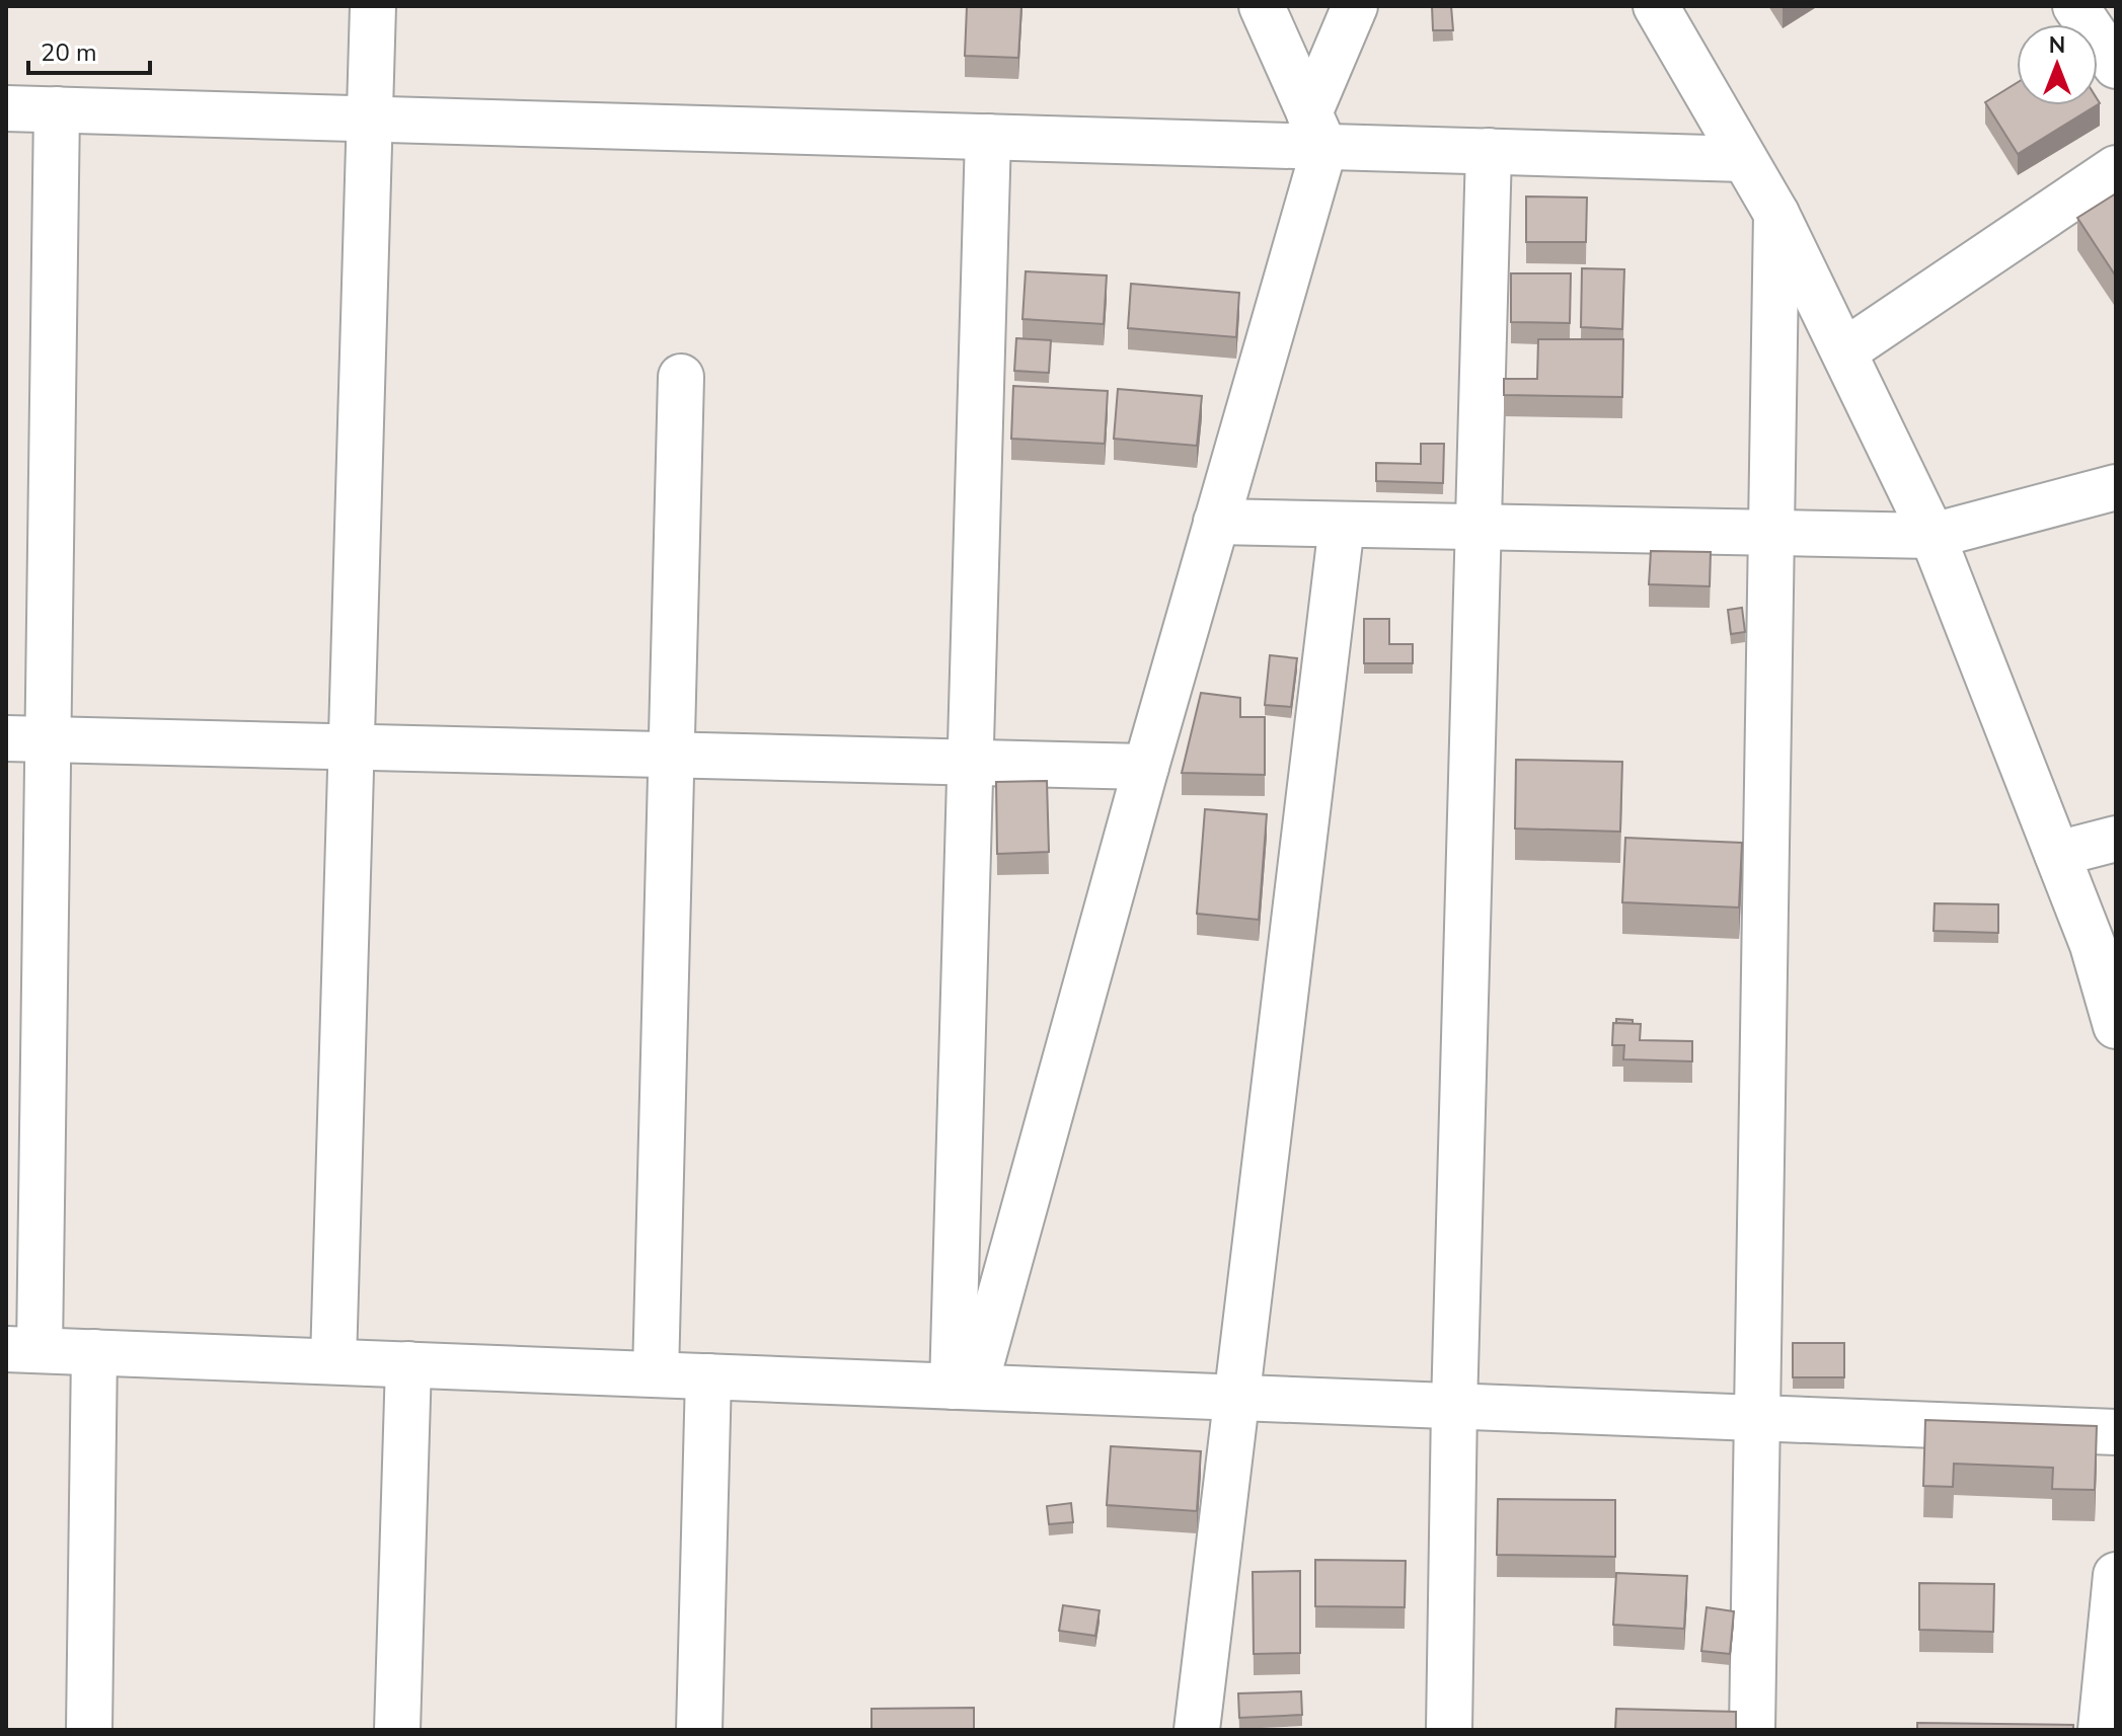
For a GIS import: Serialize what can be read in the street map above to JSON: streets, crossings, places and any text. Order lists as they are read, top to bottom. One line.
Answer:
{"scale_bar":"20 m","north":"top"}
